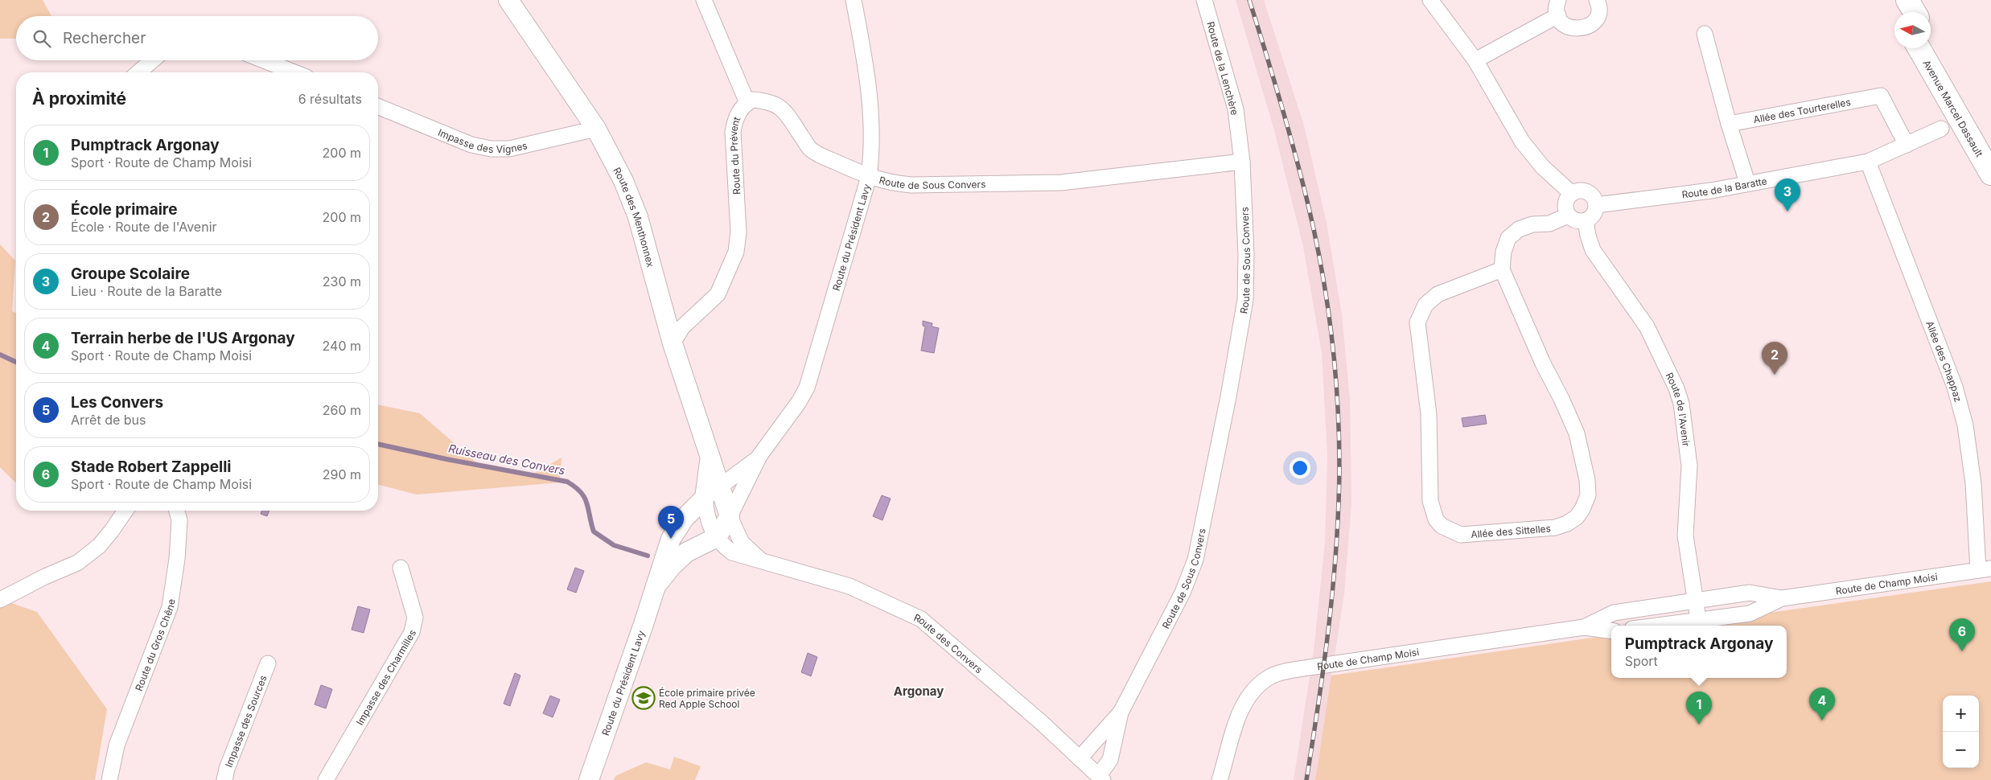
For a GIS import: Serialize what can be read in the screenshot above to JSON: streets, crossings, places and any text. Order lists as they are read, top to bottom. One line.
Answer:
{"streets":{"main road":["Avenue Marcel Dassault"],"street":["Route de la Lenchère","Allée des Tourterelles","Impasse des Vignes","Route du Prévent","Route de Sous Convers","Route de la Baratte","Route des Menthonnex","Route du Président Lavy","Allée des Chappaz","Route de l'Avenir","Allée des Sittelles","Route de Champ Moisi","Route des Convers","Route du Gros Chêne","Impasse des Charmilles","Impasse des Sources"]},"crossings":[["Route de la Lenchère","Route de Sous Convers"],["Allée des Tourterelles","Route de la Baratte"],["Impasse des Vignes","Route des Menthonnex"],["Route du Prévent","Route des Menthonnex"],["Route de Sous Convers","Route du Président Lavy"],["Route de Sous Convers","Route des Convers"],["Route de la Baratte","Allée des Chappaz"],["Route de la Baratte","Route de l'Avenir"],["Route des Menthonnex","Route du Président Lavy"],["Route des Menthonnex","Route des Convers"],["Route du Président Lavy","Route des Convers"],["Allée des Chappaz","Route de Champ Moisi"],["Route de l'Avenir","Route de Champ Moisi"]],"districts":["Argonay"],"water":["Ruisseau des Convers"],"places":{"school or university":["École primaire privée Red Apple School"]},"north":"left","page":{"search":"Rechercher","heading":["À proximité","6 résultats"],"list":[{"mark":"1","name":"Pumptrack Argonay","note":"Sport · Route de Champ Moisi","value":"200 m"},{"mark":"2","name":"École primaire","note":"École · Route de l'Avenir","value":"200 m"},{"mark":"3","name":"Groupe Scolaire","note":"Lieu · Route de la Baratte","value":"230 m"},{"mark":"4","name":"Terrain herbe de l'US Argonay","note":"Sport · Route de Champ Moisi","value":"240 m"},{"mark":"5","name":"Les Convers","note":"Arrêt de bus","value":"260 m"},{"mark":"6","name":"Stade Robert Zappelli","note":"Sport · Route de Champ Moisi","value":"290 m"}],"pins":["3","2","5","6","4","1"],"popup":["Pumptrack Argonay","Sport"],"map_buttons":["+","−"]}}
